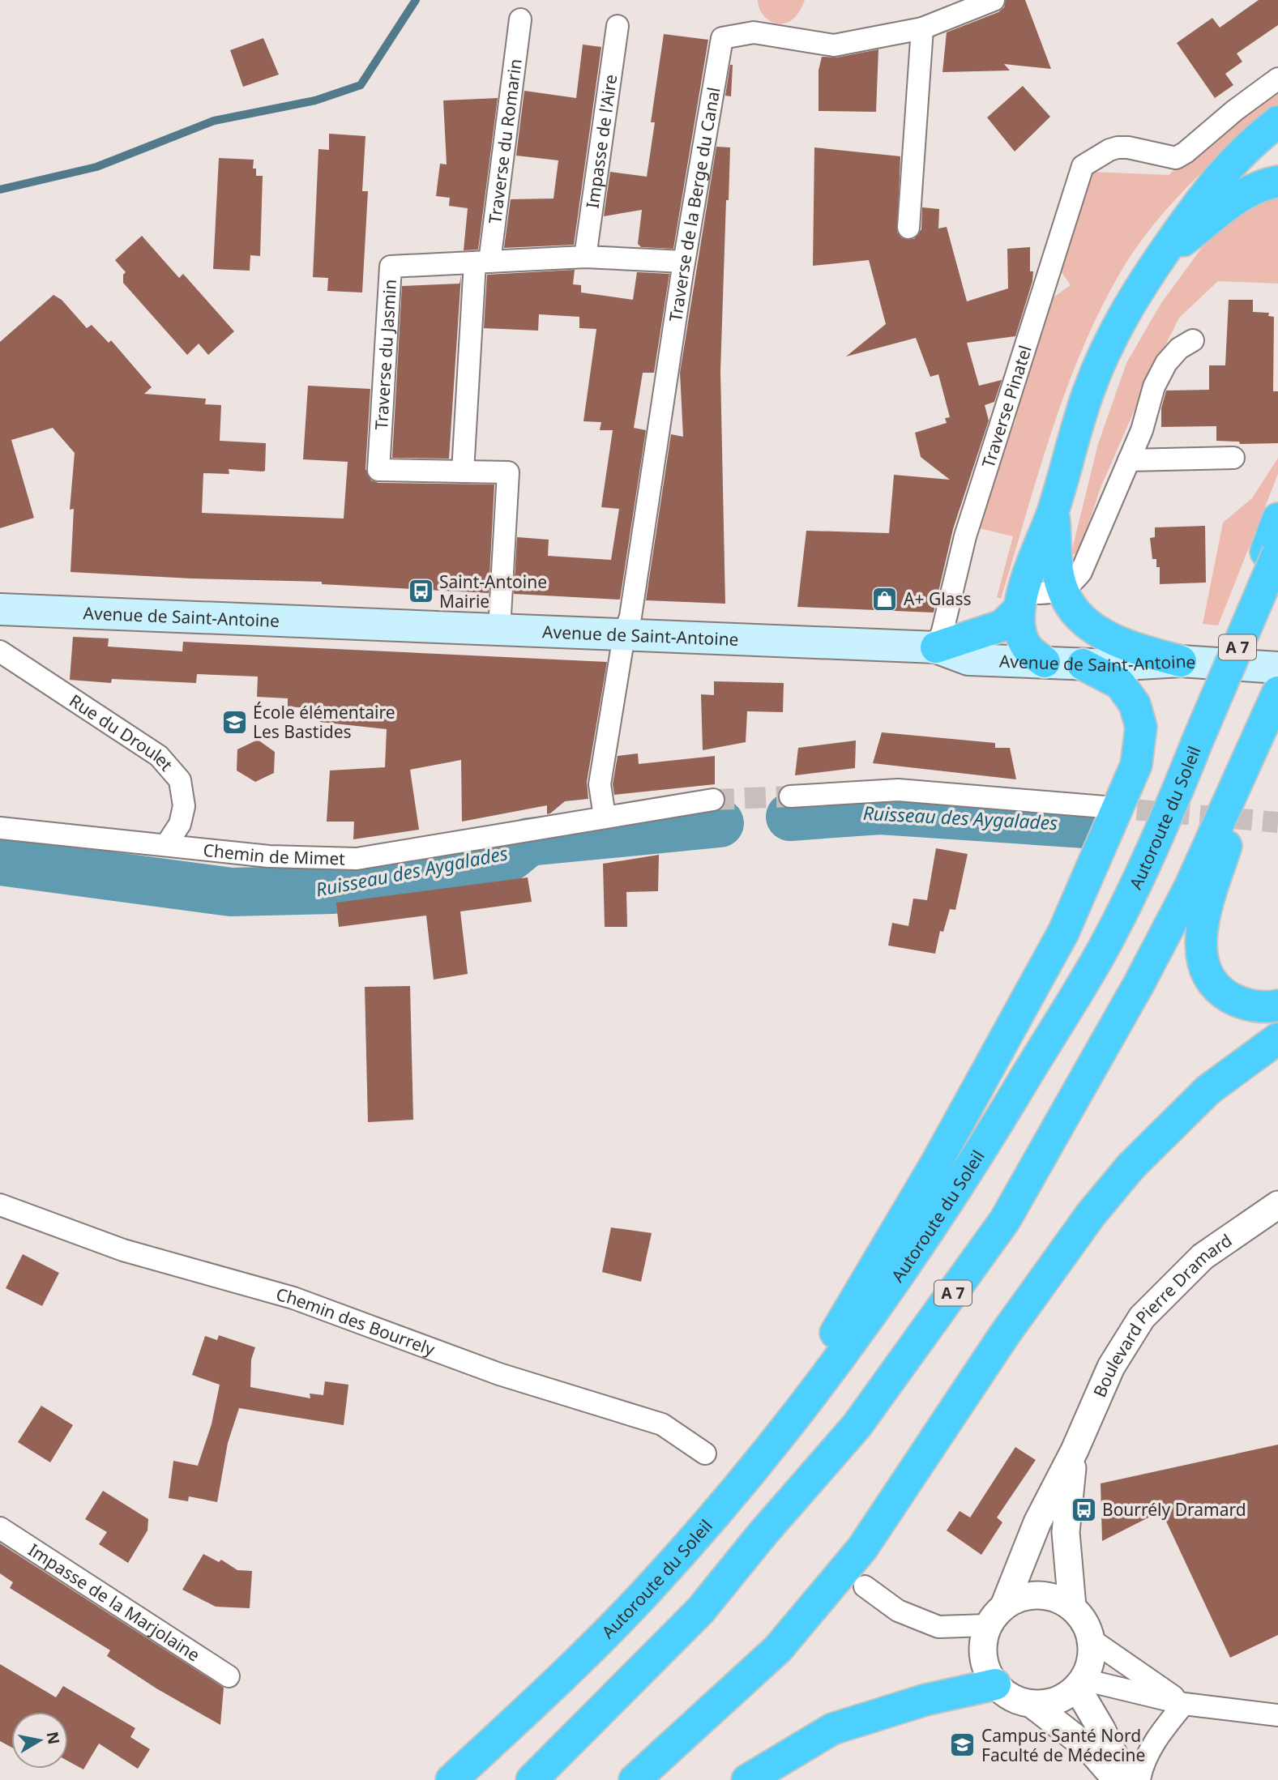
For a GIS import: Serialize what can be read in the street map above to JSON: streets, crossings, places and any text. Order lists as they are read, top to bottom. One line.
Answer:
{"streets":{"highway":["A 7","Autoroute du Soleil"],"main road":["Avenue de Saint-Antoine"],"street":["Traverse du Romarin","Impasse de l'Aire","Traverse de la Berge du Canal","Traverse du Jasmin","Traverse Pinatel","Rue du Droulet","Chemin de Mimet","Boulevard Pierre Dramard","Chemin des Bourrely","Impasse de la Marjolaine"]},"crossings":[["Traverse du Romarin","Traverse du Jasmin"],["Impasse de l'Aire","Traverse du Jasmin"],["Traverse de la Berge du Canal","Traverse du Jasmin"],["Traverse de la Berge du Canal","Avenue de Saint-Antoine"],["Traverse de la Berge du Canal","Chemin de Mimet"],["Traverse du Jasmin","Avenue de Saint-Antoine"],["Traverse Pinatel","Avenue de Saint-Antoine"],["Rue du Droulet","Chemin de Mimet"]],"water":["Ruisseau des Aygalades"],"places":{"bus stop":["Saint-Antoine Mairie","Bourrély Dramard"],"shop":["A+ Glass"],"school or university":["École élémentaire Les Bastides","Campus Santé Nord Faculté de Médecine"]},"north":"right"}
